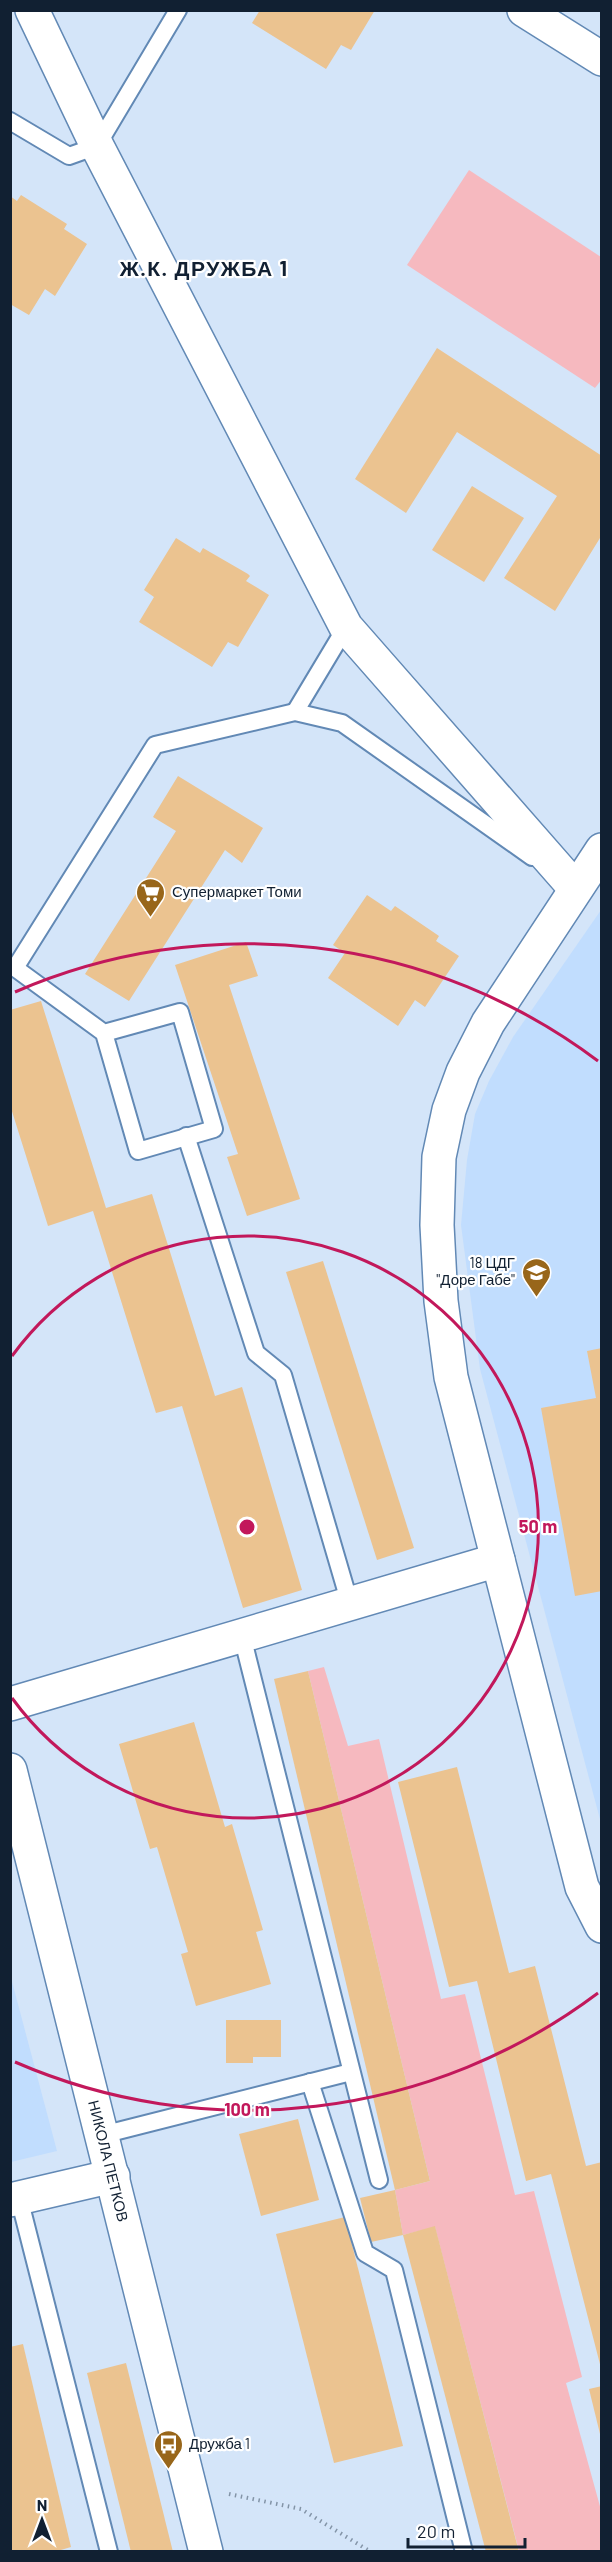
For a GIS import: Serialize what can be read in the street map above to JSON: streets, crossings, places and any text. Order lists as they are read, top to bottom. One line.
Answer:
{"streets":{"street":["НИКОЛА ПЕТКОВ"]},"districts":["Ж.К. ДРУЖБА 1"],"places":{"supermarket":["Супермаркет Томи"],"school or university":["18 ЦДГ \"Доре Габе\""],"bus stop":["Дружба 1"]},"scale_bar":"20 m","north":"top","rings":["50 m","100 m"]}
